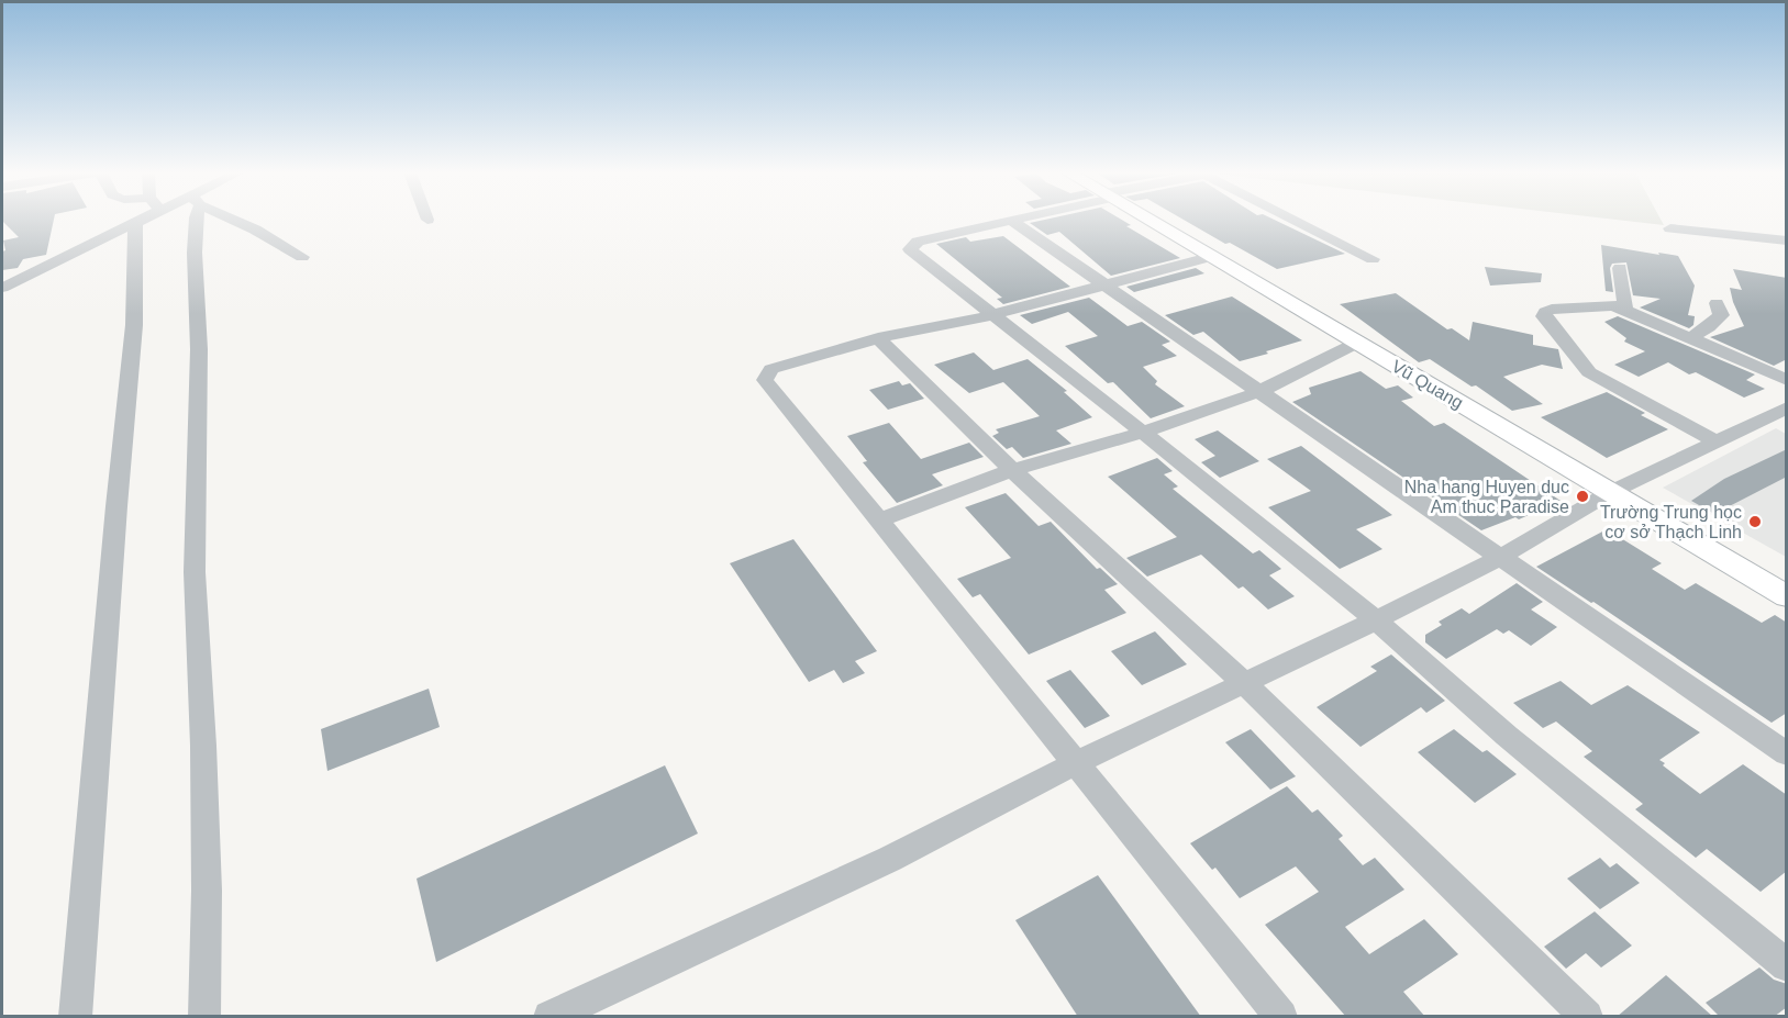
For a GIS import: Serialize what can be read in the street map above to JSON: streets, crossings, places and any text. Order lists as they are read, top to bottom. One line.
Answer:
{"streets":{"main road":["Vũ Quang"]},"places":["Nha hang Huyen duc Am thuc Paradise","Trường Trung học cơ sở Thạch Linh"]}
